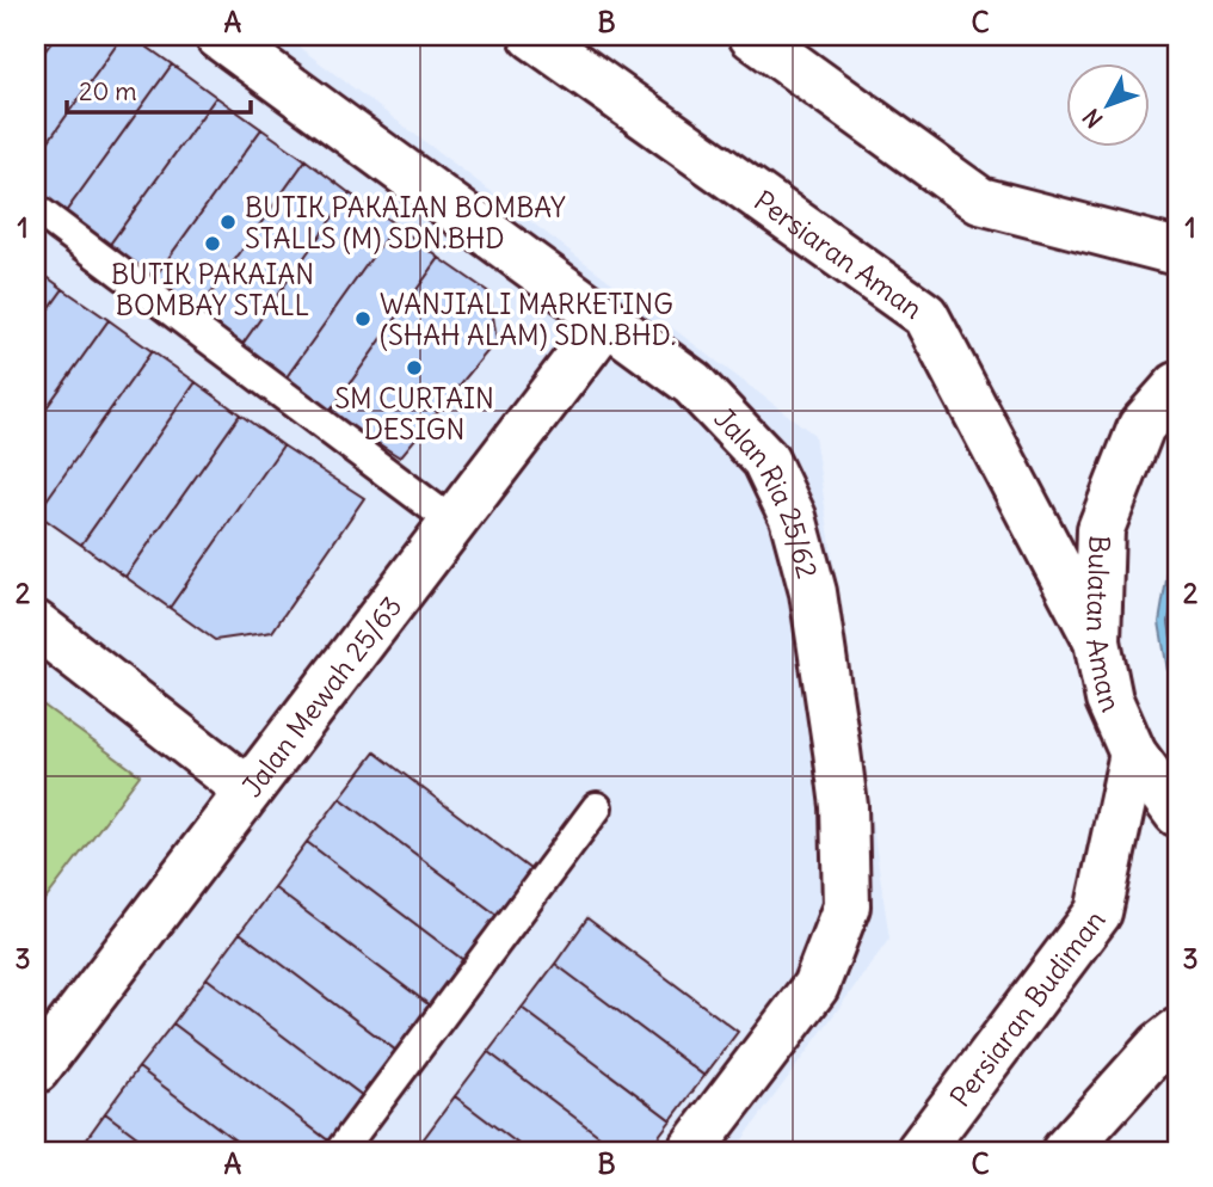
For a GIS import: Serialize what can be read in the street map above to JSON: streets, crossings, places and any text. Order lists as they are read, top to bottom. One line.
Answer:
{"streets":{"street":["Persiaran Aman","Jalan Ria 25/62","Bulatan Aman","Jalan Mewah 25/63","Persiaran Budiman"]},"crossings":[["Persiaran Aman","Bulatan Aman"],["Jalan Ria 25/62","Jalan Mewah 25/63"],["Bulatan Aman","Persiaran Budiman"]],"places":["BUTIK PAKAIAN BOMBAY STALLS (M) SDN.BHD","BUTIK PAKAIAN BOMBAY STALL","WANJIALI MARKETING (SHAH ALAM) SDN.BHD.","SM CURTAIN DESIGN"],"scale_bar":"20 m","north":"bottom left","grid":{"columns":["A","B","C"],"rows":["1","2","3"]}}
